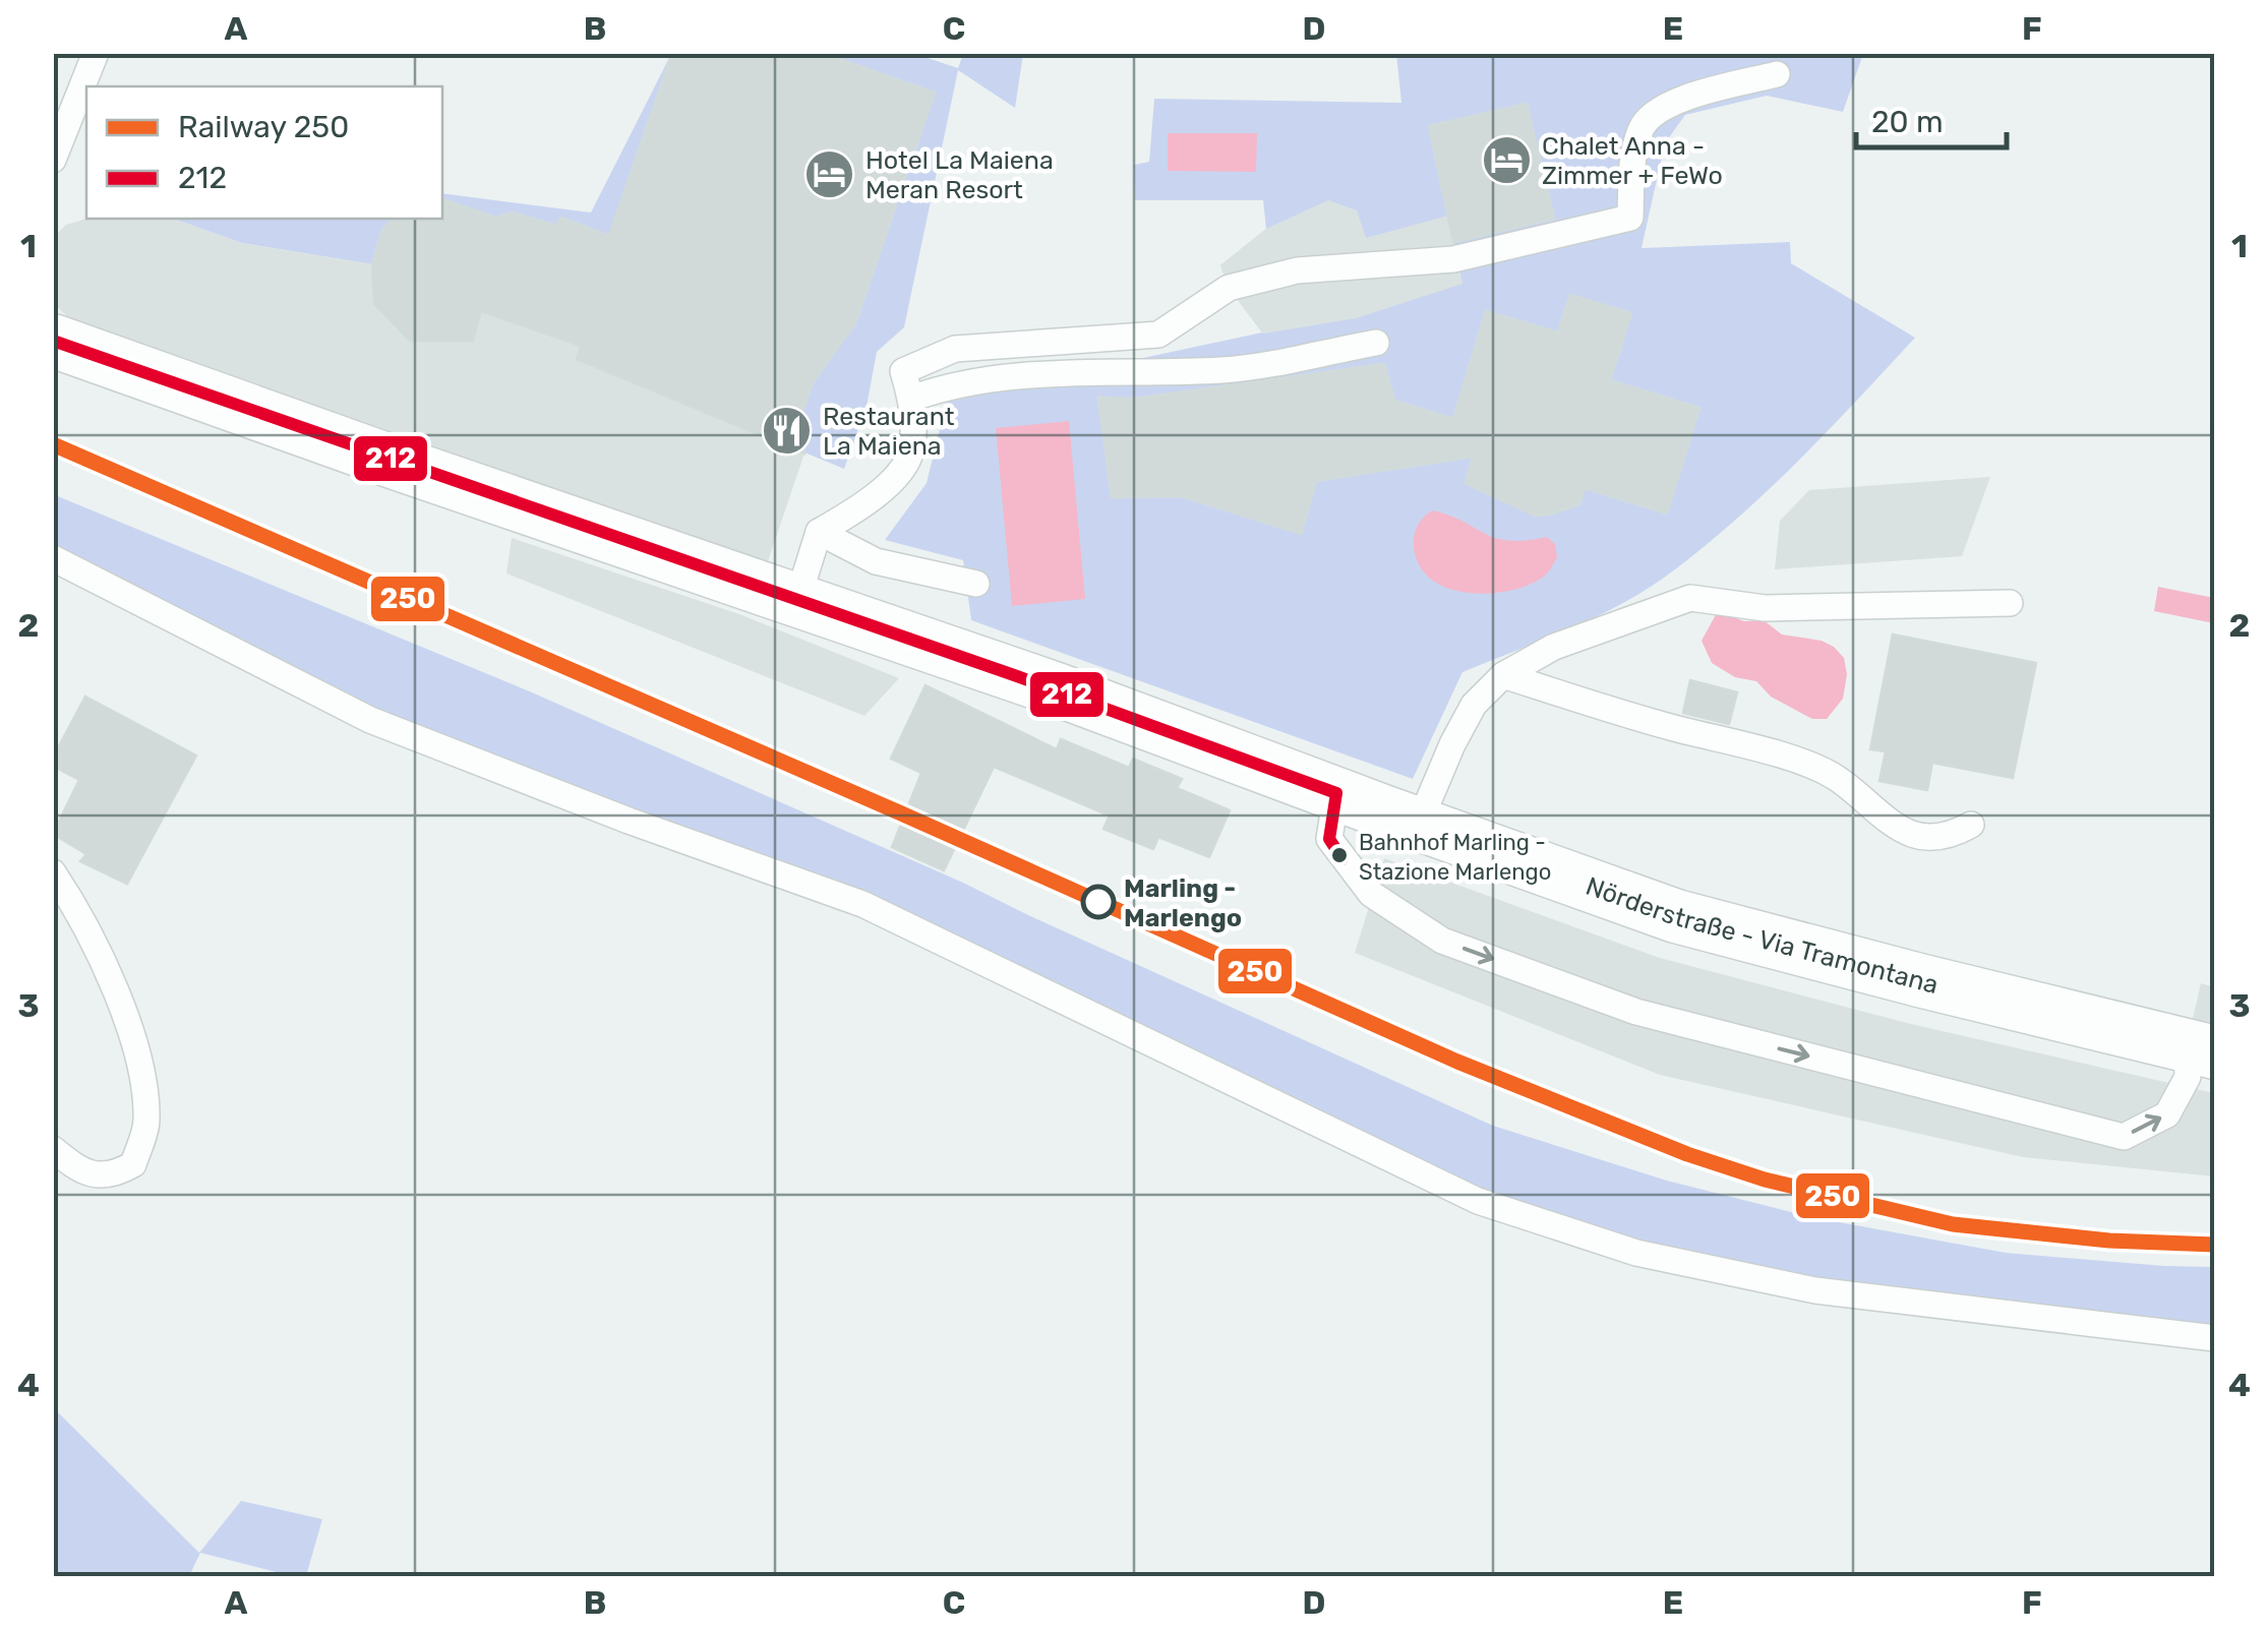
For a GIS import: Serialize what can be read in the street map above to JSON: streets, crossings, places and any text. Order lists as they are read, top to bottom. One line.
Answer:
{"streets":{"street":["Nörderstraße - Via Tramontana"]},"places":{"hotel":["Chalet Anna - Zimmer + FeWo","Hotel La Maiena Meran Resort"],"restaurant":["Restaurant La Maiena"],"other":["Bahnhof Marling - Stazione Marlengo","Marling - Marlengo"]},"lines":["transit line 212","rail line 250"],"legend":["Railway 250","212"],"scale_bar":"20 m","grid":{"columns":["A","B","C","D","E","F"],"rows":["1","2","3","4"]}}
